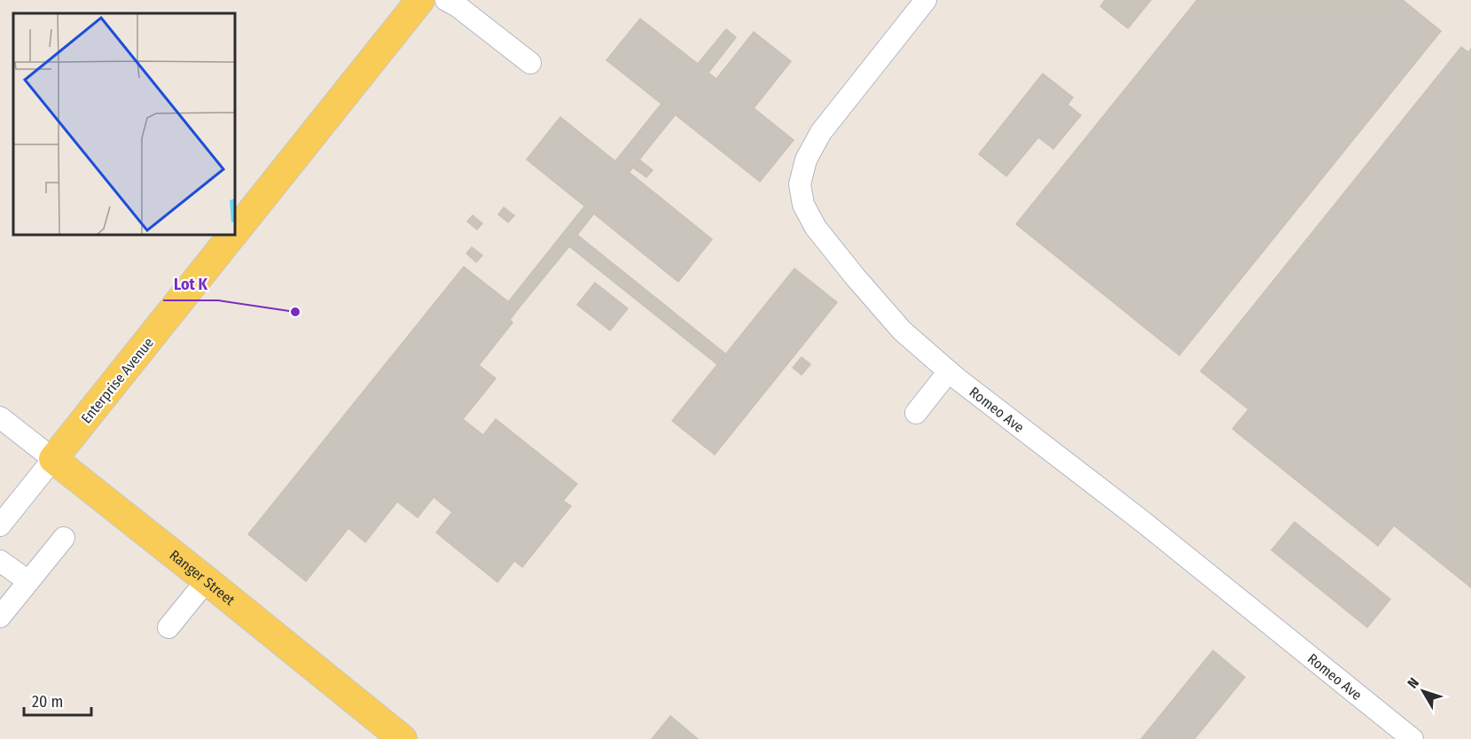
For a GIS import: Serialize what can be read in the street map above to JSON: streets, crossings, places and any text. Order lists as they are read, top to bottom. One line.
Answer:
{"streets":{"main road":["Enterprise Avenue","Ranger Street"],"street":["Romeo Ave"]},"crossings":[["Enterprise Avenue","Ranger Street"]],"places":["Lot K"],"scale_bar":"20 m","north":"top left"}
